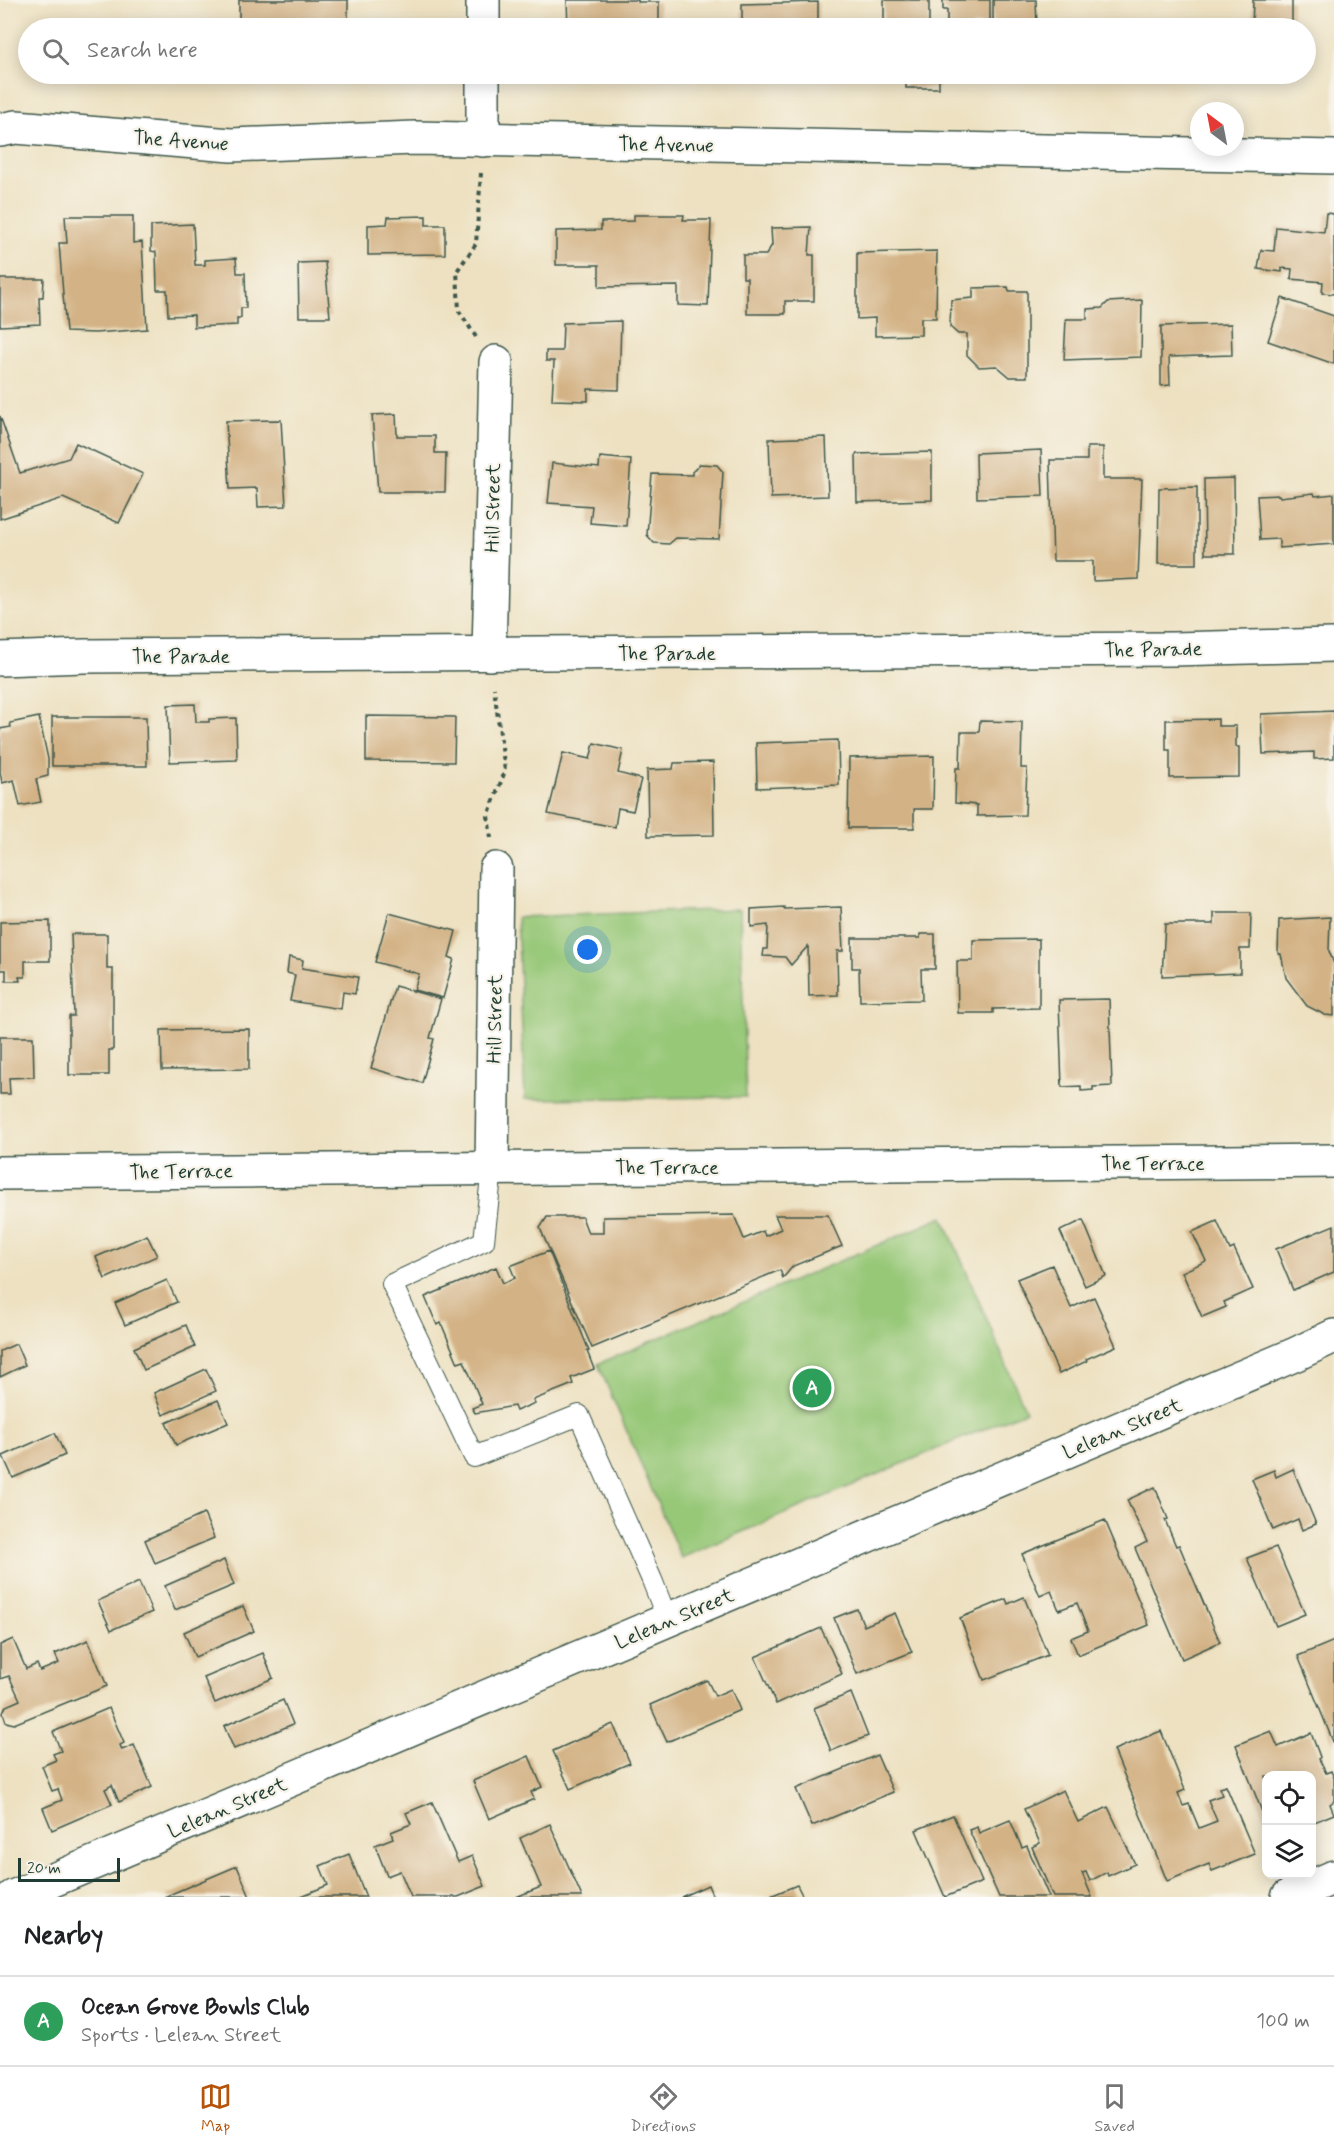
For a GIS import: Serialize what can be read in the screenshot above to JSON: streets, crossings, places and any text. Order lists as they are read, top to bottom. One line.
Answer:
{"streets":{"street":["The Avenue","Hill Street","The Parade","The Terrace","Lelean Street"]},"crossings":[["Hill Street","The Parade"],["Hill Street","The Terrace"]],"scale_bar":"20 m","north":"top left","page":{"search":"Search here","pins":"A","scale":"20 m","heading":"Nearby","list":[{"mark":"A","name":"Ocean Grove Bowls Club","note":"Sports · Lelean Street","value":"100 m"}],"nav":["Map","Directions","Saved"]}}
